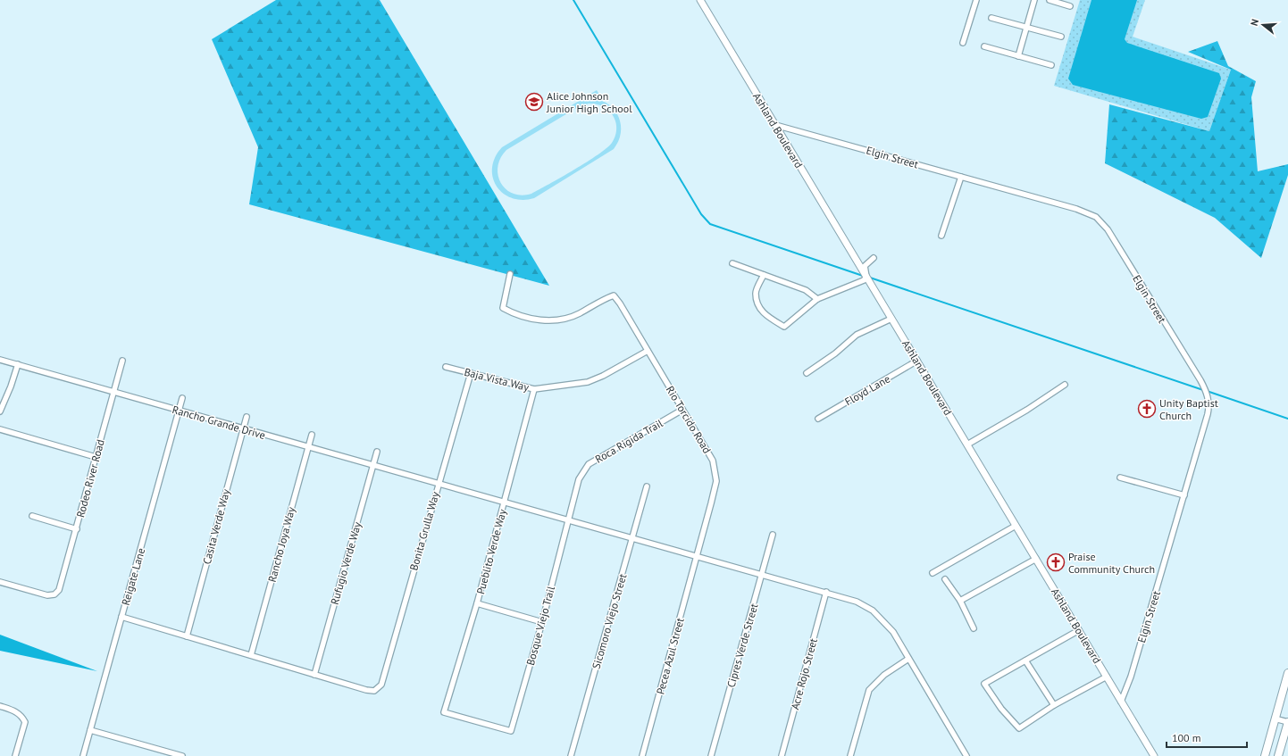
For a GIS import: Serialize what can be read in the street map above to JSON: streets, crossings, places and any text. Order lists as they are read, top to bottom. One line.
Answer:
{"streets":{"street":["Ashland Boulevard","Elgin Street","Baja Vista Way","Floyd Lane","Rio Torcido Road","Rancho Grande Drive","Roca Rigida Trail","Rodeo River Road","Casita Verde Way","Bonita Grulla Way","Rancho Joya Way","Pueblito Verde Way","Rufugio Verde Way","Reigate Lane","Sicomoro Viejo Street","Bosque Viejo Trail","Cipres Verde Street","Pecea Azul Street","Acre Rojo Street"]},"crossings":[["Ashland Boulevard","Elgin Street"],["Ashland Boulevard","Floyd Lane"],["Baja Vista Way","Rio Torcido Road"],["Baja Vista Way","Bonita Grulla Way"],["Baja Vista Way","Pueblito Verde Way"],["Rio Torcido Road","Rancho Grande Drive"],["Rio Torcido Road","Roca Rigida Trail"],["Rio Torcido Road","Pecea Azul Street"],["Rancho Grande Drive","Roca Rigida Trail"],["Rancho Grande Drive","Rodeo River Road"],["Rancho Grande Drive","Casita Verde Way"],["Rancho Grande Drive","Bonita Grulla Way"],["Rancho Grande Drive","Rancho Joya Way"],["Rancho Grande Drive","Pueblito Verde Way"],["Rancho Grande Drive","Rufugio Verde Way"],["Rancho Grande Drive","Reigate Lane"],["Rancho Grande Drive","Sicomoro Viejo Street"],["Rancho Grande Drive","Bosque Viejo Trail"],["Rancho Grande Drive","Cipres Verde Street"],["Rancho Grande Drive","Pecea Azul Street"],["Rancho Grande Drive","Acre Rojo Street"],["Roca Rigida Trail","Bosque Viejo Trail"],["Bonita Grulla Way","Rufugio Verde Way"],["Pueblito Verde Way","Bosque Viejo Trail"]],"places":{"school or university":["Alice Johnson Junior High School"],"church":["Unity Baptist Church","Praise Community Church"]},"scale_bar":"100 m","north":"left"}
